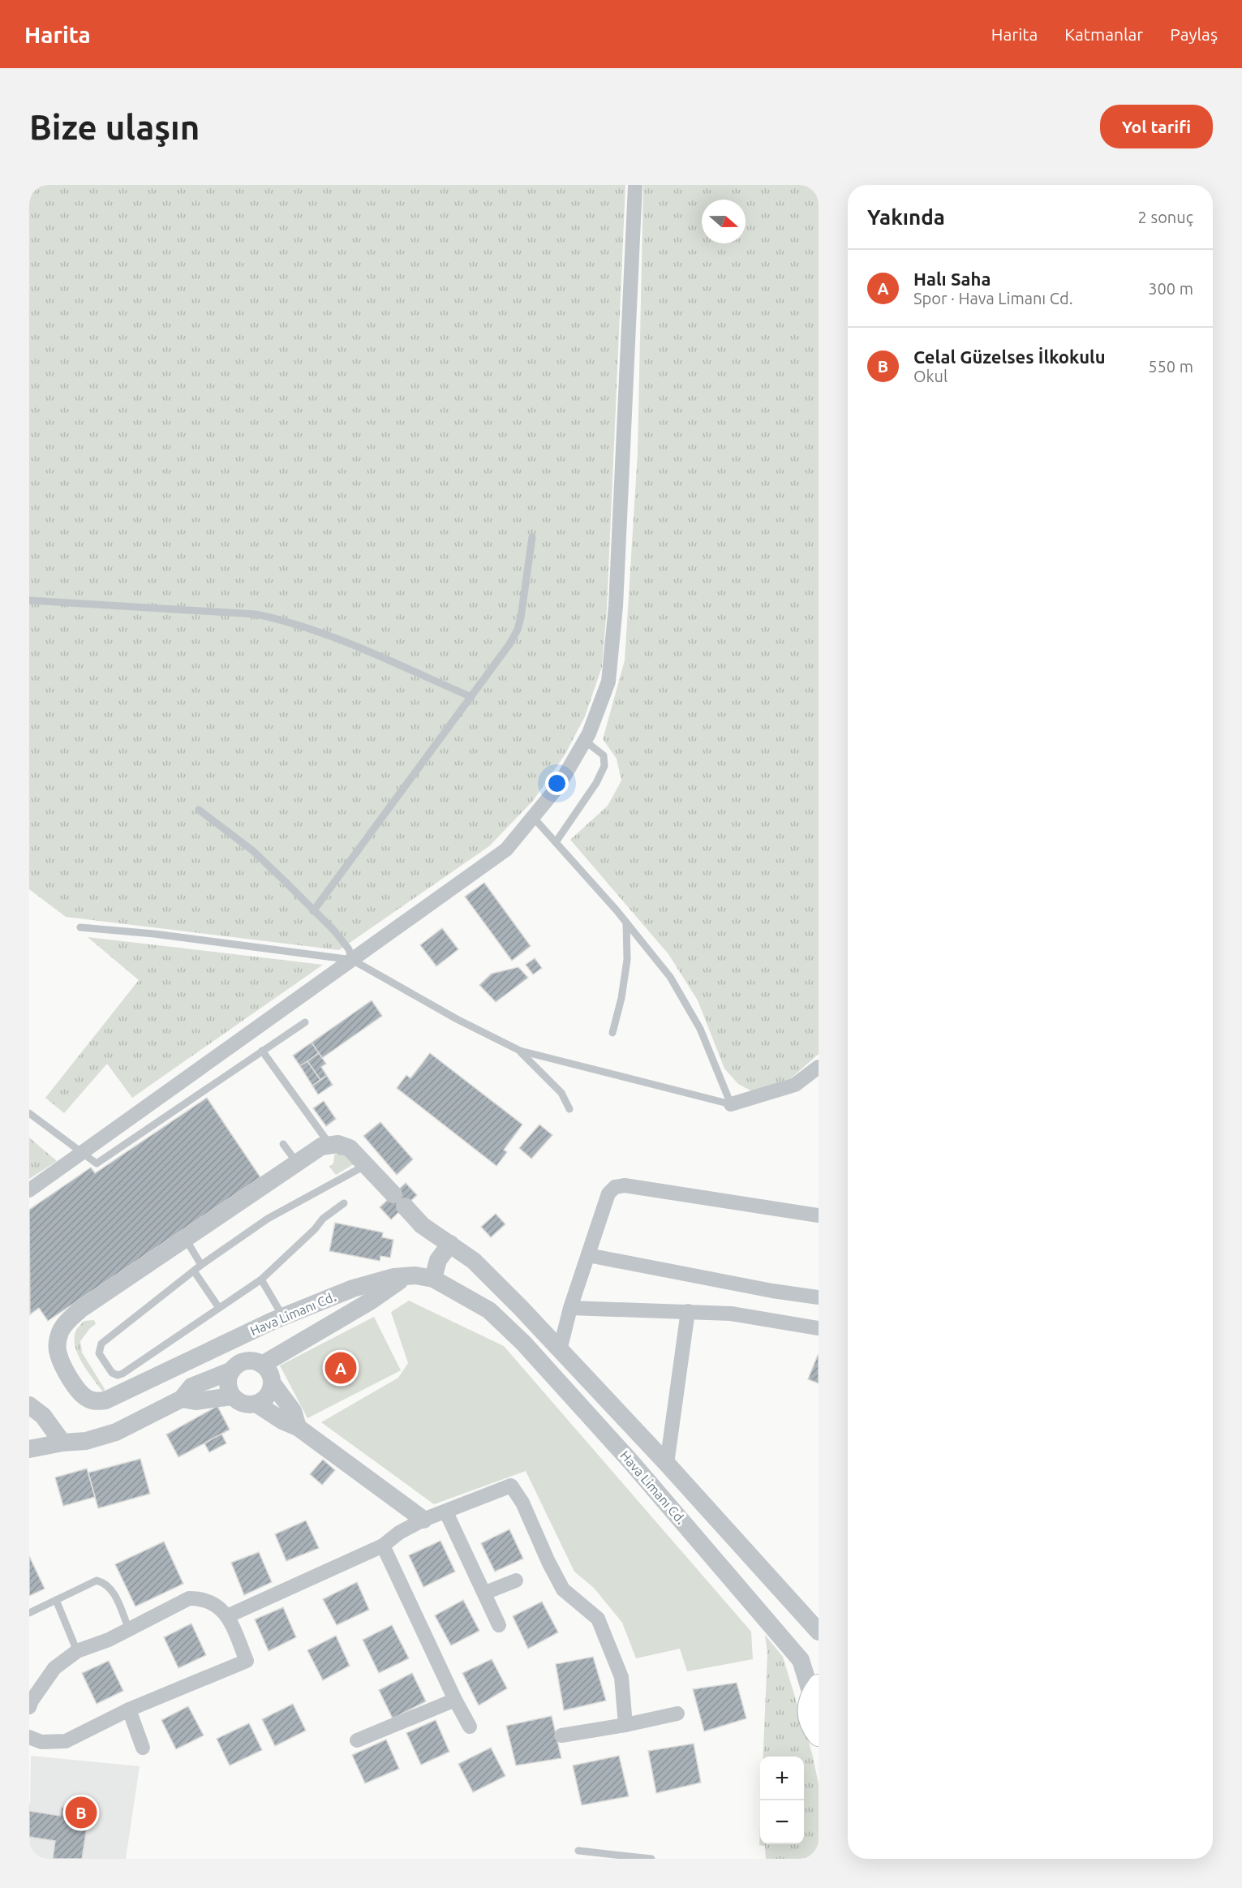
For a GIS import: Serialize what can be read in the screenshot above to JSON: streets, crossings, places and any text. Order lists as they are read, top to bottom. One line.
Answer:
{"streets":{"street":["Hava Limanı Cd."]},"north":"right","page":{"header":"Harita","nav":["Harita","Katmanlar","Paylaş"],"buttons":"Yol tarifi","title":"Bize ulaşın","heading":["Yakında","2 sonuç"],"list":[{"mark":"A","name":"Halı Saha","note":"Spor · Hava Limanı Cd.","value":"300 m"},{"mark":"B","name":"Celal Güzelses İlkokulu","note":"Okul","value":"550 m"}],"pins":["A","B"],"map_buttons":["+","−"]}}
